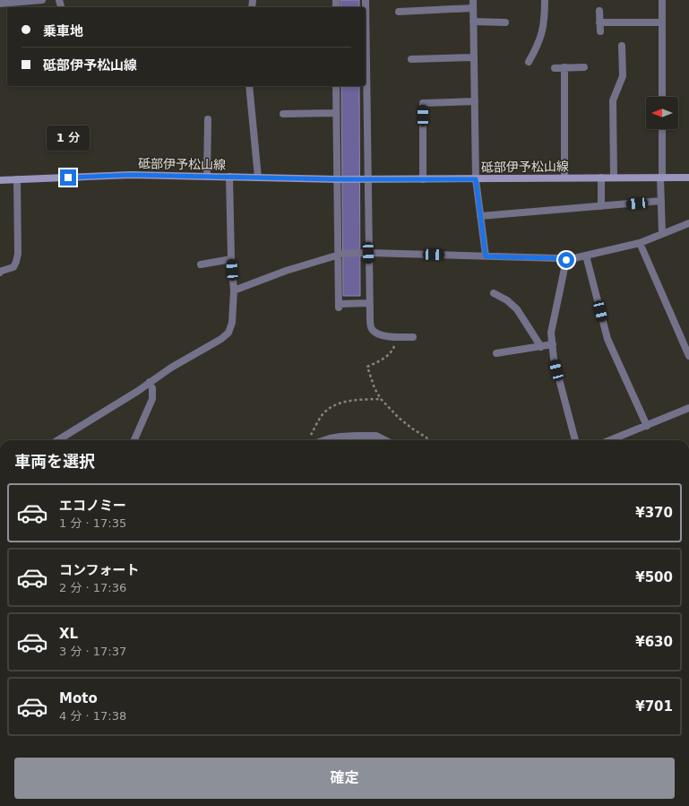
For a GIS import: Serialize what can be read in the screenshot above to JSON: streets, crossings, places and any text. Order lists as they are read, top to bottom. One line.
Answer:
{"streets":{"main road":["砥部伊予松山線"]},"north":"left","page":{"banner":["乗車地","砥部伊予松山線"],"bubble":"1 分","heading":"車両を選択","list":[{"name":"エコノミー","note":"1 分 · 17:35","value":"¥370"},{"name":"コンフォート","note":"2 分 · 17:36","value":"¥500"},{"name":"XL","note":"3 分 · 17:37","value":"¥630"},{"name":"Moto","note":"4 分 · 17:38","value":"¥701"}],"buttons":"確定"}}
